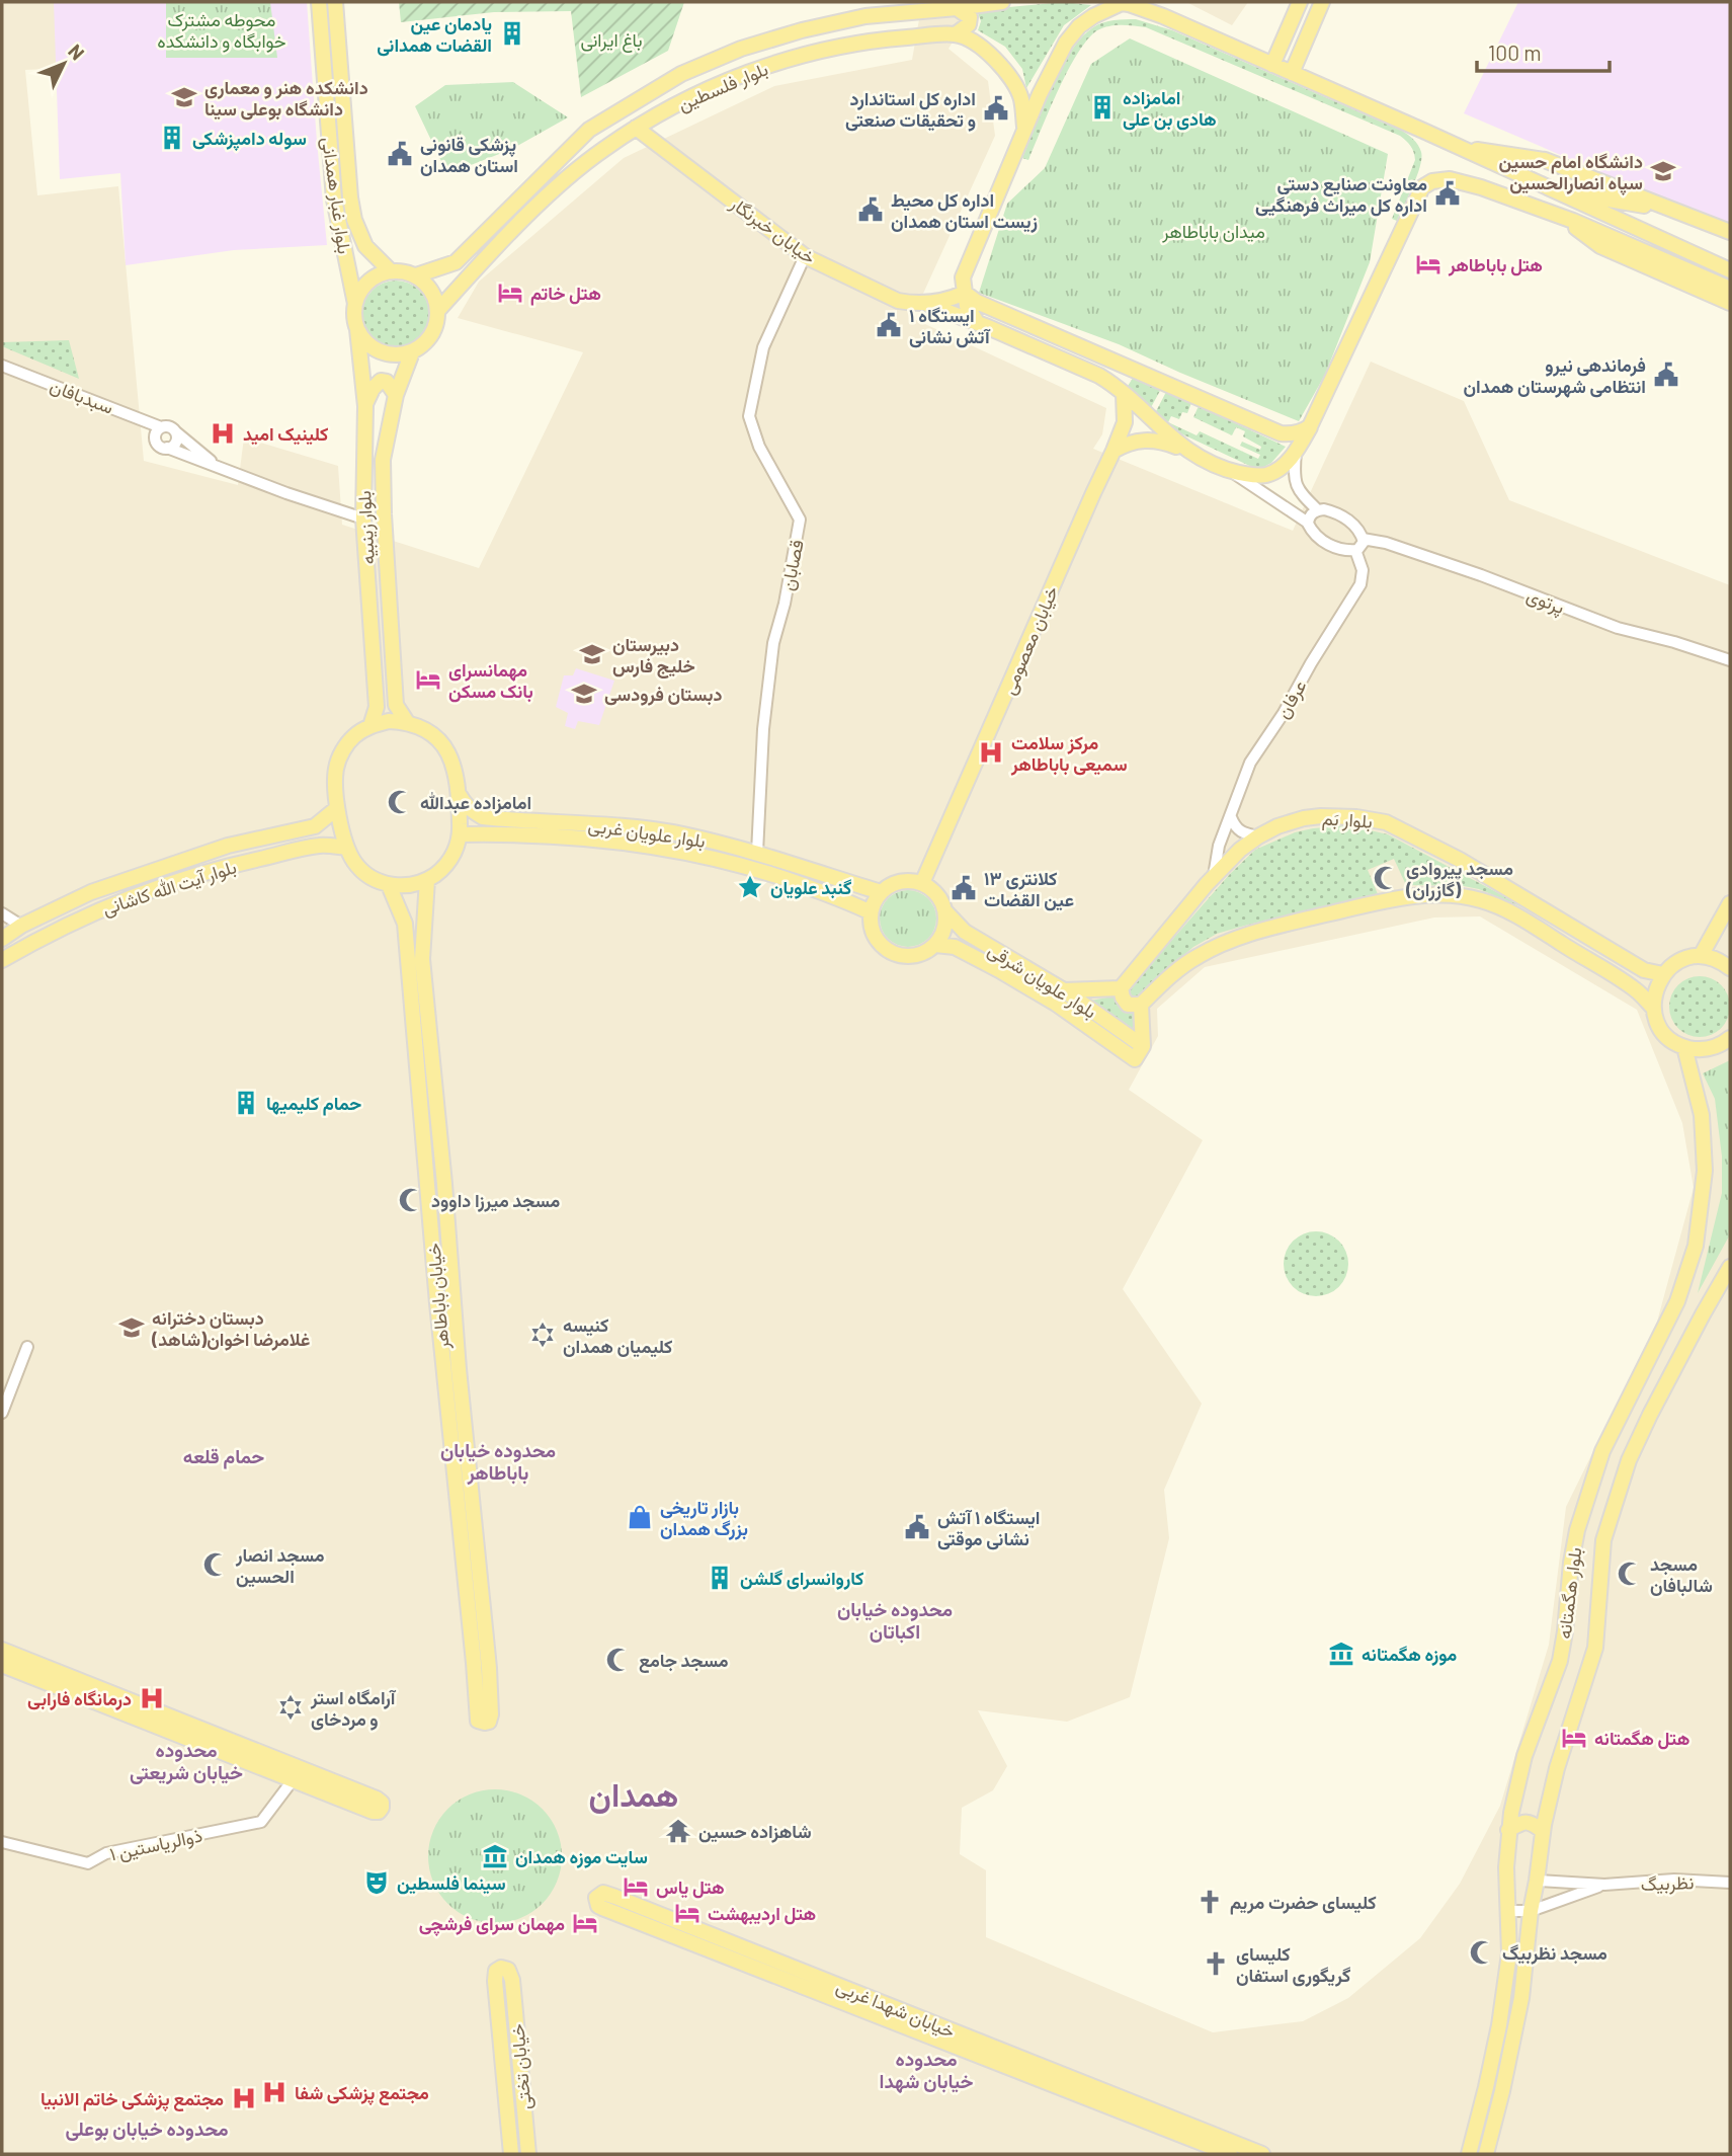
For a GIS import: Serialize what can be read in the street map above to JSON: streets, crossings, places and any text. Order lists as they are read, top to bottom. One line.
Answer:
{"streets":{"main road":["بلوار فلسطین","بلوار غبار همدانی","خیابان خبرنگار","بلوار زینبیه","خیابان معصومی","بلوار بَم","بلوار علویان غربی","بلوار آیت الله کاشانی","بلوار علویان شرقی","خیابان باباطاهر","بلوار هگمتانه","خیابان شهدا غربی","خیابان تختی"],"street":["سبدبافان","قصابان","پرتوی","عرفان","ذوالریاستین ۱","نظربیگ"]},"crossings":[["بلوار فلسطین","بلوار غبار همدانی"],["بلوار فلسطین","خیابان خبرنگار"],["بلوار فلسطین","بلوار زینبیه"],["بلوار غبار همدانی","بلوار زینبیه"],["خیابان خبرنگار","قصابان"],["خیابان خبرنگار","خیابان معصومی"],["بلوار زینبیه","بلوار علویان غربی"],["بلوار زینبیه","بلوار آیت الله کاشانی"],["بلوار زینبیه","خیابان باباطاهر"],["قصابان","بلوار علویان غربی"],["خیابان معصومی","بلوار علویان غربی"],["خیابان معصومی","بلوار علویان شرقی"],["عرفان","بلوار بَم"],["بلوار علویان غربی","بلوار آیت الله کاشانی"],["بلوار علویان غربی","بلوار علویان شرقی"],["بلوار علویان غربی","خیابان باباطاهر"],["بلوار آیت الله کاشانی","خیابان باباطاهر"],["بلوار هگمتانه","نظربیگ"]],"districts":["محدوده خیابان باباطاهر","حمام قلعه","محدوده خیابان اکباتان","محدوده خیابان شریعتی","همدان","محدوده خیابان شهدا","محدوده خیابان بوعلی"],"parks":["محوطه مشترک خوابگاه و دانشکده","باغ ایرانی","میدان باباطاهر"],"places":{"building":["یادمان عین القضات همدانی","امامزاده هادی بن علی","سوله دامپزشکی","حمام کلیمیها","کاروانسرای گلشن"],"school or university":["دانشکده هنر و معماری دانشگاه بوعلی سینا","دانشگاه امام حسین سپاه انصارالحسین","دبیرستان خلیج فارس","دبستان فرودسی","دبستان دخترانه غلامرضا اخوان(شاهد)"],"public building":["اداره کل استاندارد و تحقیقات صنعتی","پزشکی قانونی استان همدان","معاونت صنایع دستی اداره کل میراث فرهنگیی","اداره کل محیط زیست استان همدان","ایستگاه ۱ آتش نشانی","فرماندهی نیرو انتظامی شهرستان همدان","کلانتری ۱۳ عین القضات","ایستگاه ۱ آتش نشانی موقتی"],"hotel":["هتل باباطاهر","هتل خاتم","مهمانسرای بانک مسکن","هتل هگمتانه","هتل یاس","هتل اردیبهشت","مهمان سرای فرشچی"],"hospital":["کلینیک امید","مرکز سلامت سمیعی باباطاهر","درمانگاه فارابی","مجتمع پزشکی شفا","مجتمع پزشکی خاتم الانبیا"],"mosque":["امامزاده عبدالله","مسجد پیروادی (گازران)","مسجد میرزا داوود","مسجد انصار الحسین","مسجد شالبافان","مسجد جامع","مسجد نظربیگ"],"place":["گنبد علویان"],"synagogue":["کنیسه کلیمیان همدان","آرامگاه استر و مردخای"],"shop":["بازار تاریخی بزرگ همدان"],"museum":["موزه هگمتانه","سایت موزه همدان"],"temple":["شاهزاده حسین"],"theatre":["سینما فلسطین"],"church":["کلیسای حضرت مریم","کلیسای گریگوری استفان"]},"scale_bar":"100 m","north":"top right"}
